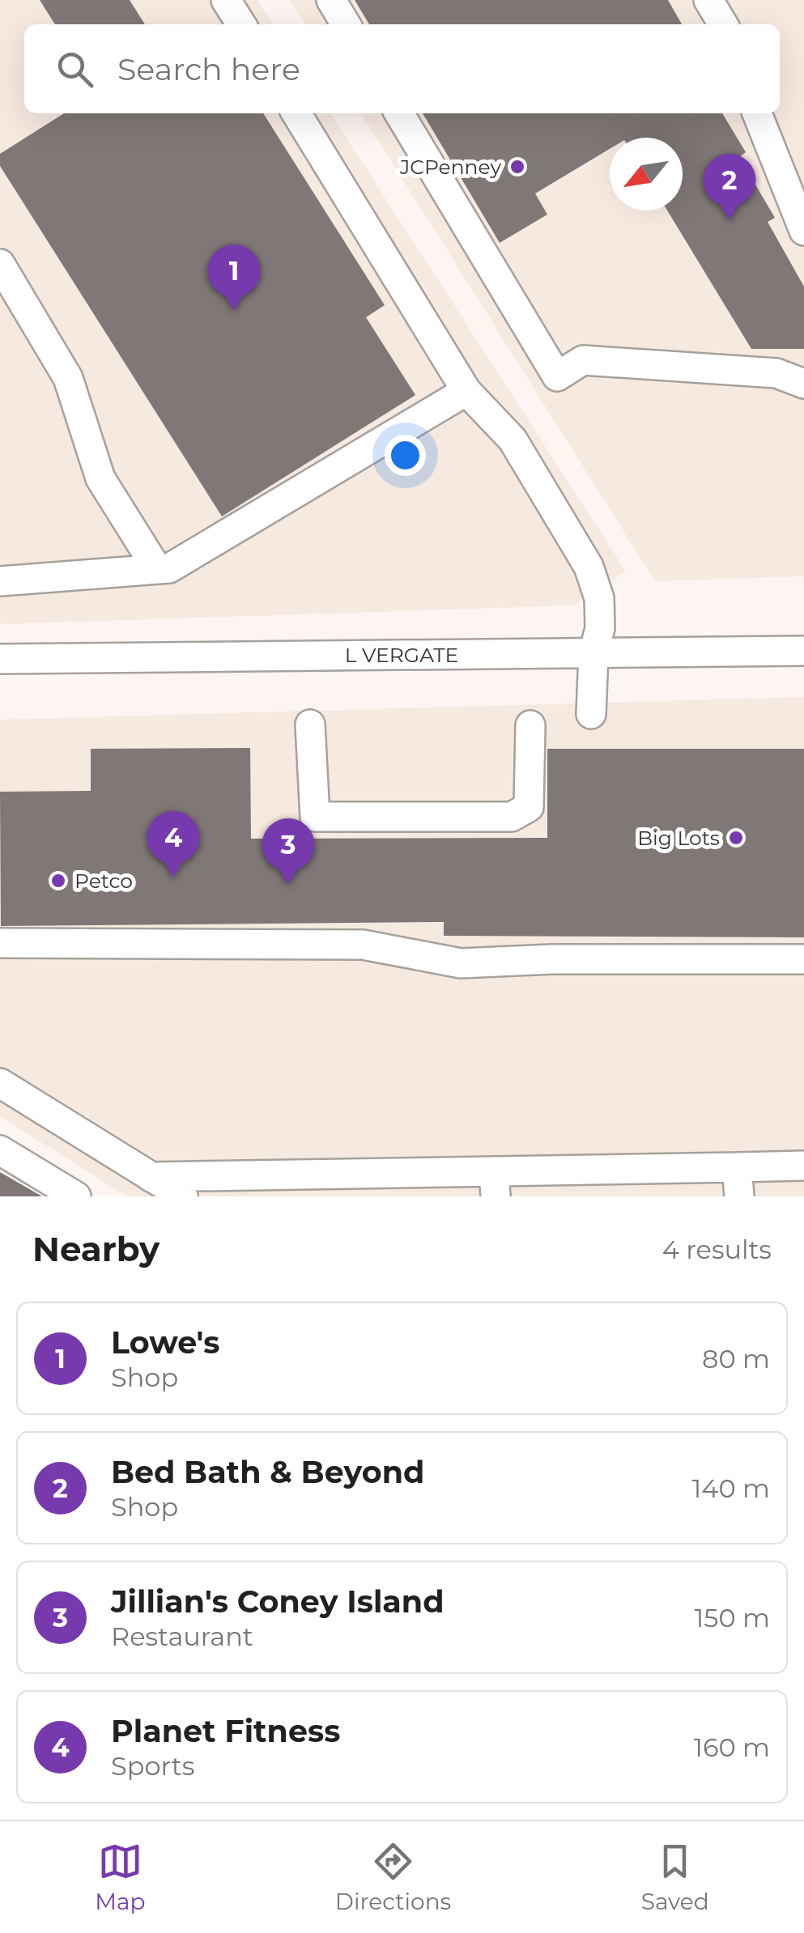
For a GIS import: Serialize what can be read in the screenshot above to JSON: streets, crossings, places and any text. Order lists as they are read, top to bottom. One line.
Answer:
{"streets":{"street":["L VERGATE"]},"places":["JCPenney","Big Lots","Petco"],"north":"bottom left","page":{"search":"Search here","pins":["2","1","4","3"],"heading":["Nearby","4 results"],"list":[{"mark":"1","name":"Lowe's","note":"Shop","value":"80 m"},{"mark":"2","name":"Bed Bath & Beyond","note":"Shop","value":"140 m"},{"mark":"3","name":"Jillian's Coney Island","note":"Restaurant","value":"150 m"},{"mark":"4","name":"Planet Fitness","note":"Sports","value":"160 m"}],"nav":["Map","Directions","Saved"]}}
